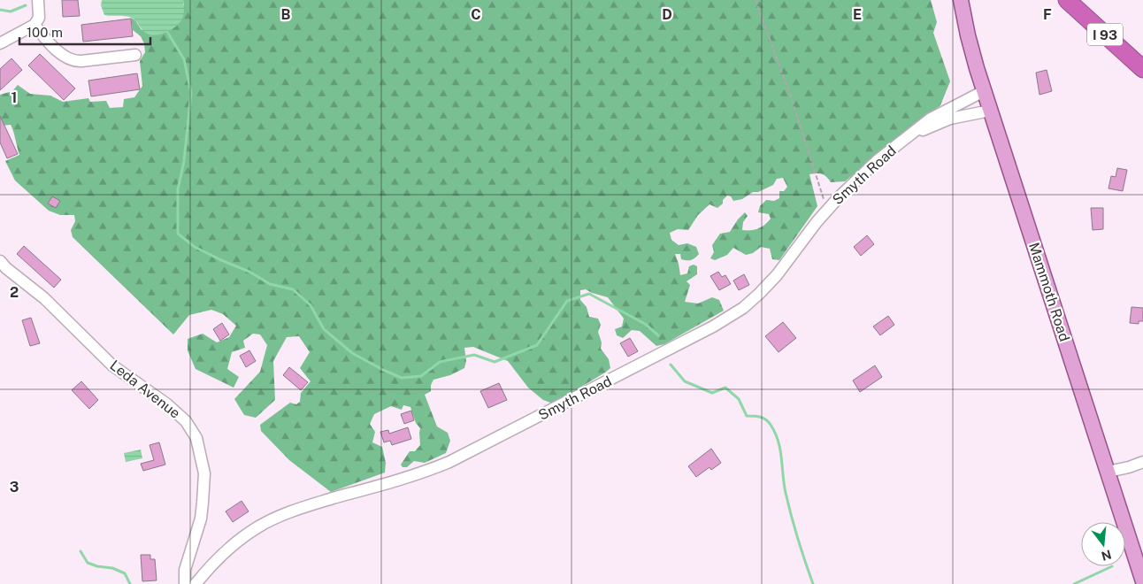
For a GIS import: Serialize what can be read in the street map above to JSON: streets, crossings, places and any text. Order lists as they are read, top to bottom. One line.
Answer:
{"streets":{"highway":["I 93"],"main road":["Mammoth Road"],"street":["Smyth Road","Leda Avenue"]},"crossings":[["Smyth Road","Mammoth Road"]],"scale_bar":"100 m","north":"bottom","grid":{"columns":["B","C","D","E","F"],"rows":["1","2","3"]}}
